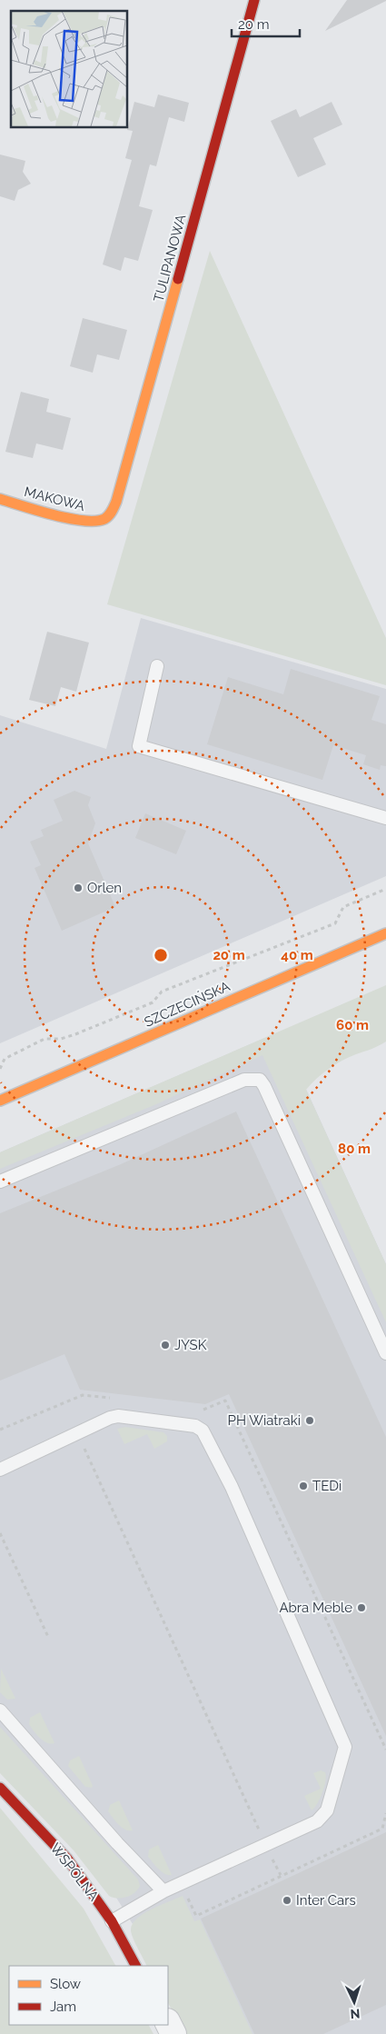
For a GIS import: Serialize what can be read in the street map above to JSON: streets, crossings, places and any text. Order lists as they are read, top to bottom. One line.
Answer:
{"streets":{"street":["TULIPANOWA","MAKOWA","SZCZECIŃSKA","WSPÓLNA"]},"crossings":[["TULIPANOWA","MAKOWA"]],"places":["Orlen","JYSK","PH Wiatraki","TEDi","Abra Meble","Inter Cars"],"legend":["Slow","Jam"],"scale_bar":"20 m","north":"bottom","rings":["20 m","40 m","60 m","80 m"]}
